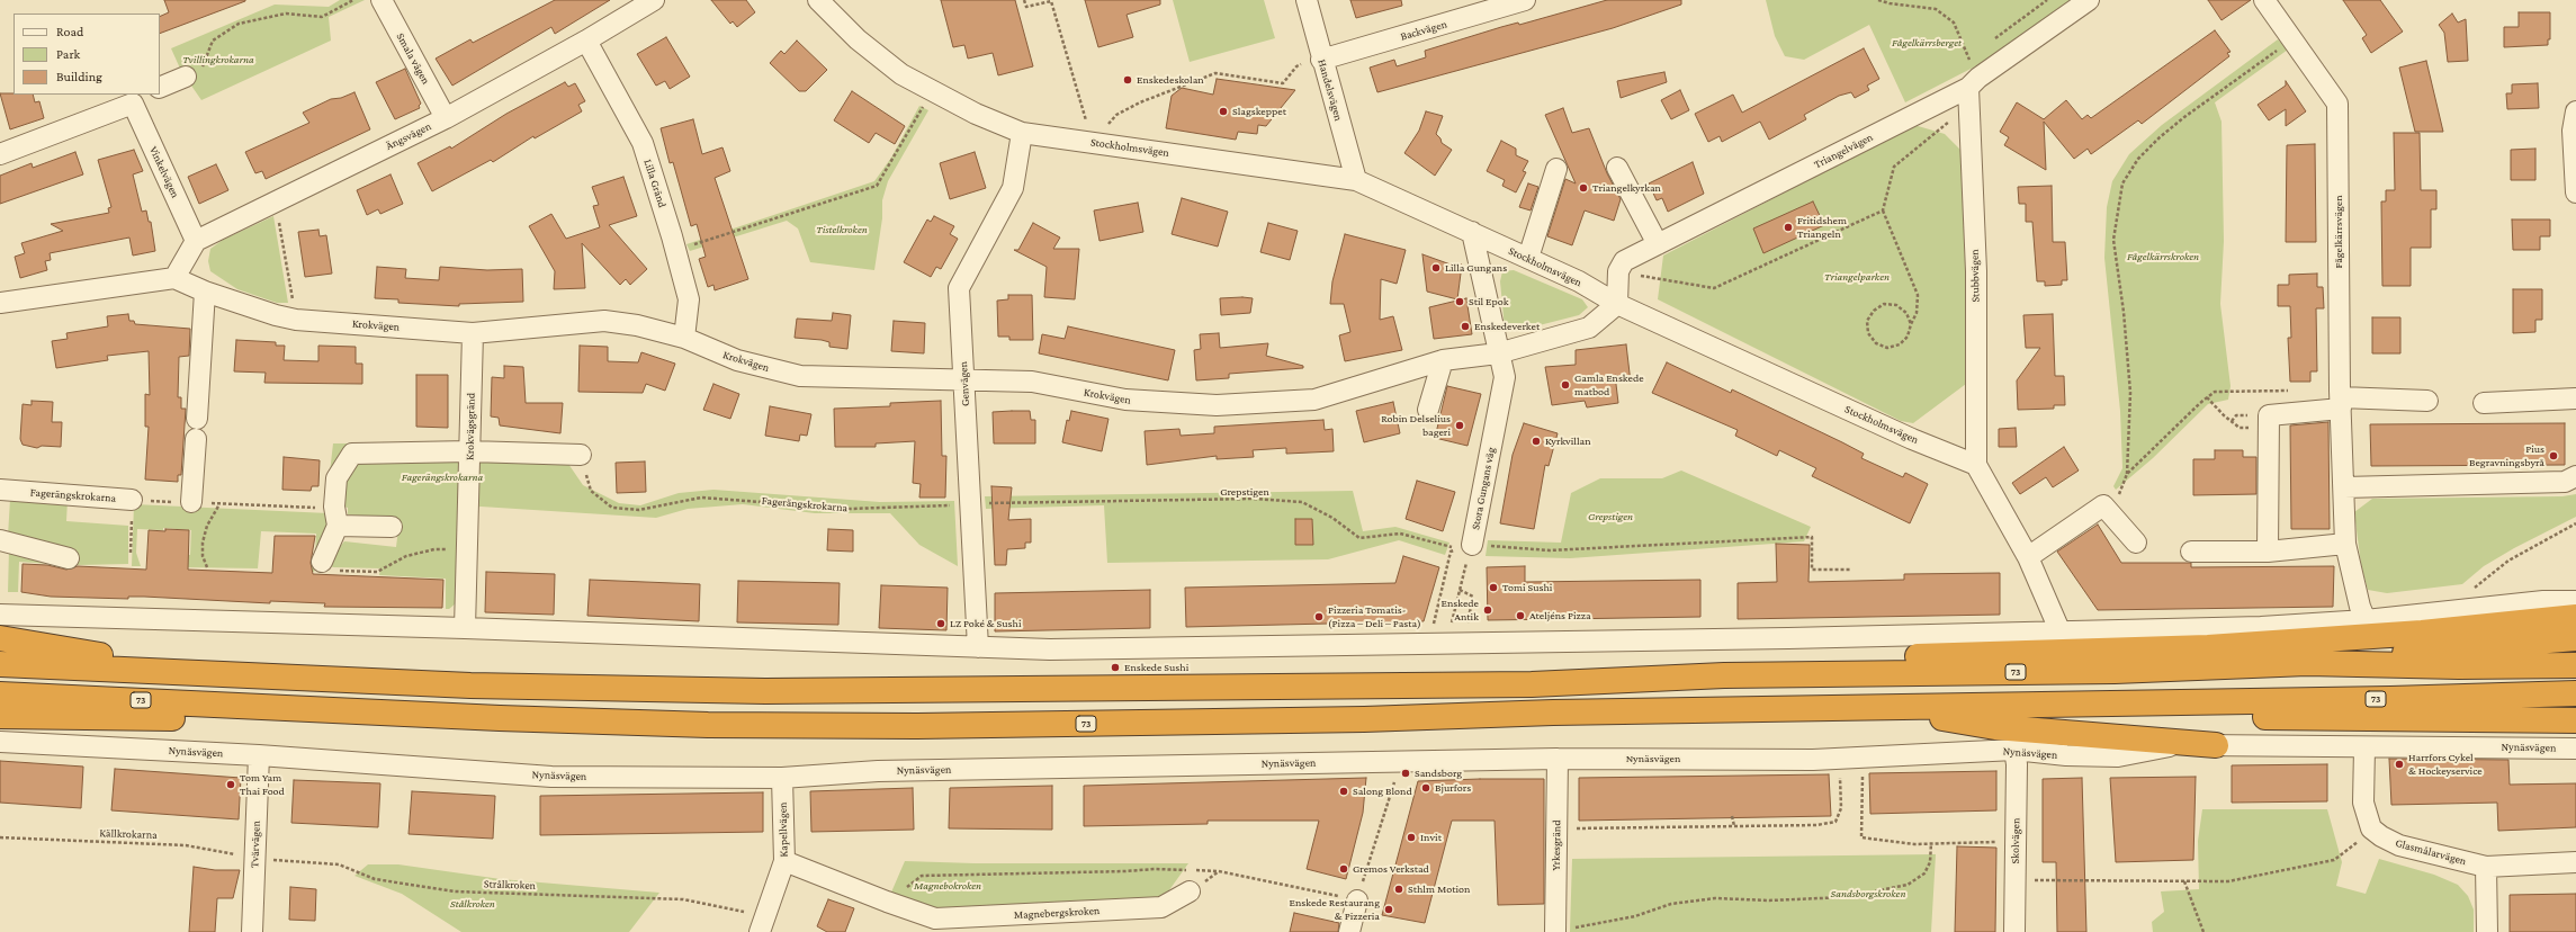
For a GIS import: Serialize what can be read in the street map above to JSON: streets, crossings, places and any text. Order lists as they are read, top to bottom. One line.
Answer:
{"streets":{"highway":["73"],"street":["Backvägen","Smala vägen","Handelsvägen","Ängsvägen","Stockholmsvägen","Triangelvägen","Vinkelvägen","Lilla Gränd","Fågelkärrsvägen","Stubbvägen","Krokvägen","Genvägen","Krokvägsgränd","Stora Gungans väg","Fagerängskrokarna","Nynäsvägen","Kapellvägen","Skolvägen","Tvärvägen","Yrkesgränd","Glasmålarvägen","Magnebergskroken"],"path":["Grepstigen","Källkrokarna","Strålkroken"]},"crossings":[["Backvägen","Handelsvägen"],["Smala vägen","Ängsvägen"],["Handelsvägen","Stockholmsvägen"],["Ängsvägen","Vinkelvägen"],["Ängsvägen","Lilla Gränd"],["Stockholmsvägen","Stubbvägen"],["Stockholmsvägen","Genvägen"],["Triangelvägen","Stubbvägen"],["Lilla Gränd","Krokvägen"],["Krokvägen","Genvägen"],["Krokvägen","Krokvägsgränd"],["Krokvägen","Stora Gungans väg"],["Genvägen","Grepstigen"],["Genvägen","Fagerängskrokarna"],["Stora Gungans väg","Grepstigen"],["Grepstigen","Fagerängskrokarna"],["Nynäsvägen","Kapellvägen"],["Nynäsvägen","Skolvägen"],["Nynäsvägen","Tvärvägen"],["Nynäsvägen","Yrkesgränd"],["Kapellvägen","Strålkroken"],["Kapellvägen","Magnebergskroken"],["Källkrokarna","Tvärvägen"],["Källkrokarna","Strålkroken"],["Tvärvägen","Strålkroken"]],"parks":["Fågelkärrsberget","Tvillingkrokarna","Tistelkroken","Fågelkärrskroken","Triangelparken","Fagerängskrokarna","Grepstigen","Magnebokroken","Sandsborgskroken","Stålkroken"],"places":["Enskedeskolan","Slagskeppet","Triangelkyrkan","Fritidshem Triangeln","Lilla Gungans","Stil Epok","Enskedeverket","Gamla Enskede matbod","Robin Delselius bageri","Kyrkvillan","Pius Begravningsbyrå","Tomi Sushi","Enskede Antik","Ateljéns Pizza","Pizzeria Tomatis- (Pizza – Deli – Pasta)","LZ Poké & Sushi","Enskede Sushi","Harrfors Cykel & Hockeyservice","Sandsborg","Tom Yam Thai Food","Bjurfors","Salong Blond","Invit","Gremos Verkstad","Sthlm Motion","Enskede Restaurang & Pizzeria"],"legend":["Road","Park","Building"]}
